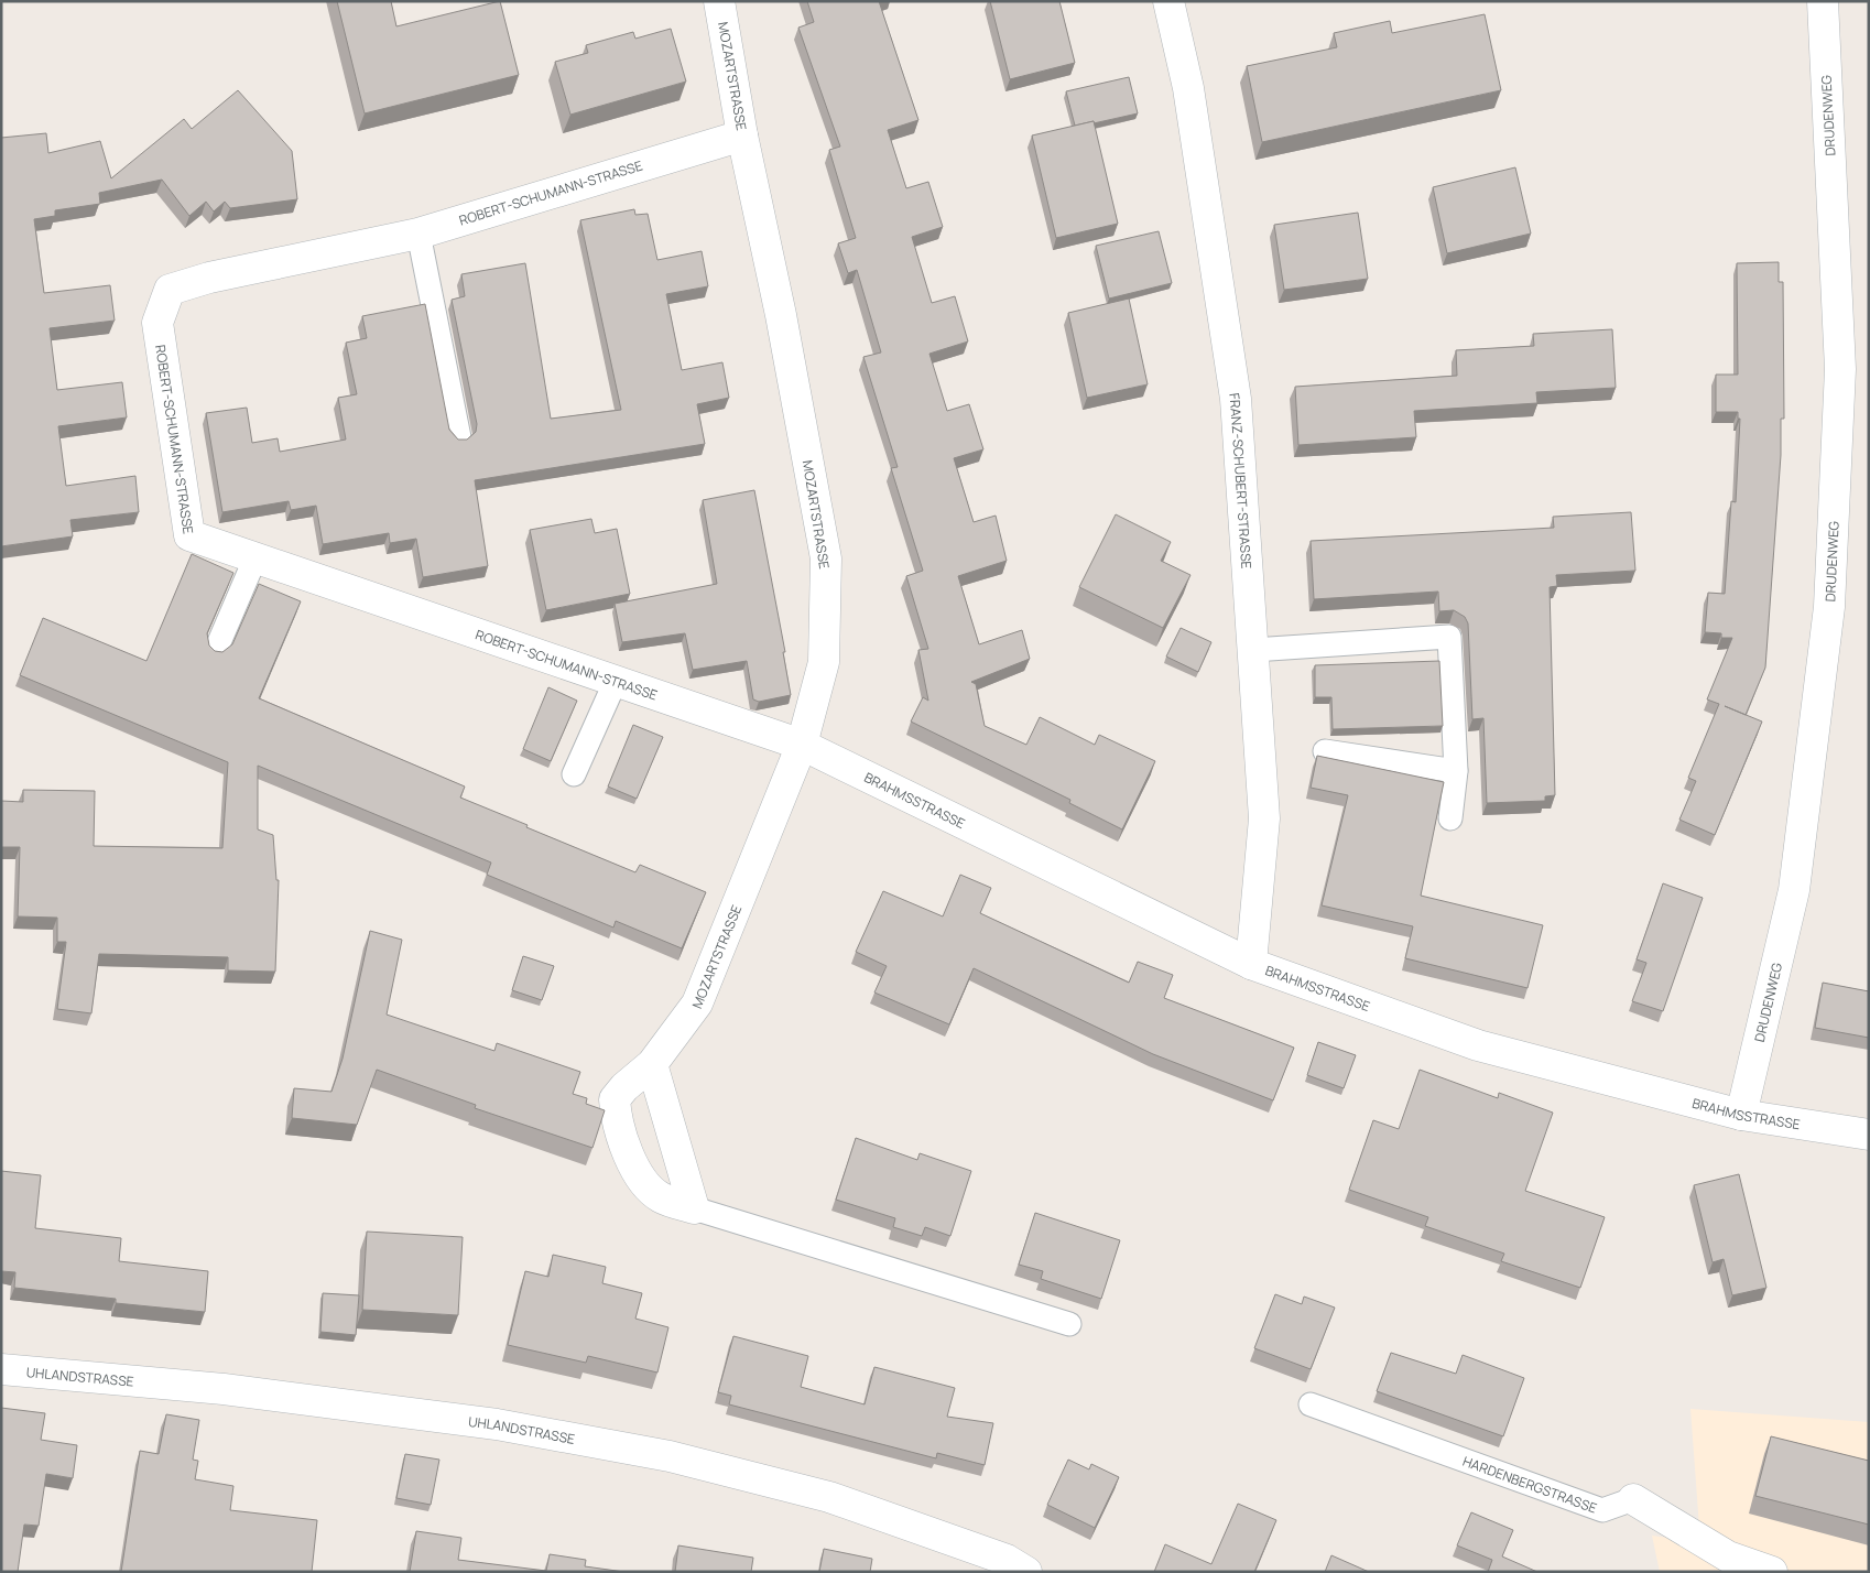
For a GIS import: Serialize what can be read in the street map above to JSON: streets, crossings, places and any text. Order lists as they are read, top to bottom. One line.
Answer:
{"streets":{"street":["MOZARTSTRASSE","DRUDENWEG","ROBERT-SCHUMANN-STRASSE","FRANZ-SCHUBERT-STRASSE","BRAHMSSTRASSE","UHLANDSTRASSE","HARDENBERGSTRASSE"]},"crossings":[["MOZARTSTRASSE","ROBERT-SCHUMANN-STRASSE"],["MOZARTSTRASSE","BRAHMSSTRASSE"],["DRUDENWEG","BRAHMSSTRASSE"],["ROBERT-SCHUMANN-STRASSE","BRAHMSSTRASSE"],["FRANZ-SCHUBERT-STRASSE","BRAHMSSTRASSE"]]}
